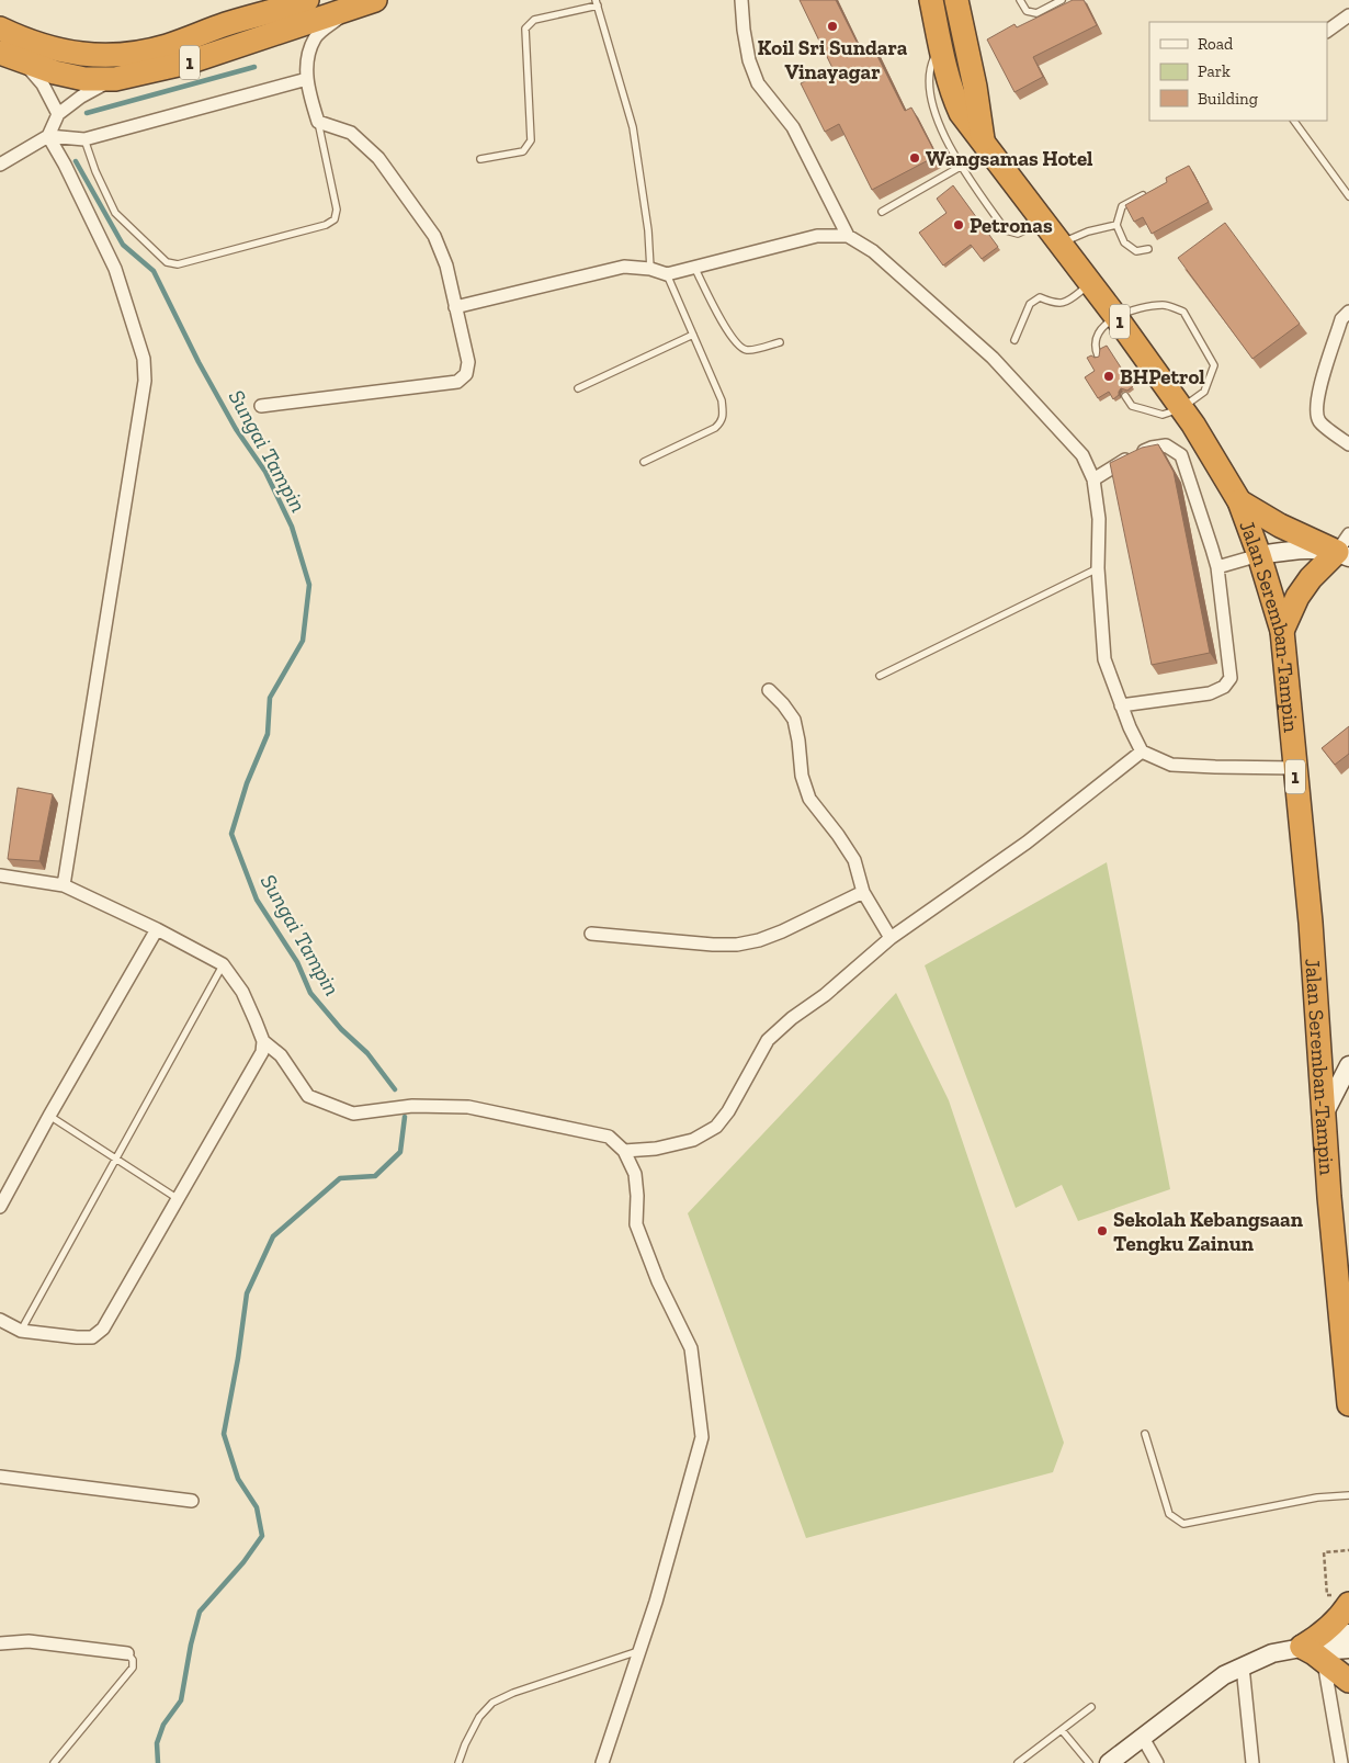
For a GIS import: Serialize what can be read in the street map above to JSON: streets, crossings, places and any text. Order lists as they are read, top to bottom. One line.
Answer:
{"streets":{"highway":["1","Jalan Seremban-Tampin"]},"crossings":[["1","Jalan Seremban-Tampin"]],"water":["Sungai Tampin"],"places":["Koil Sri Sundara Vinayagar","Wangsamas Hotel","Petronas","BHPetrol","Sekolah Kebangsaan Tengku Zainun"],"legend":["Road","Park","Building"]}
